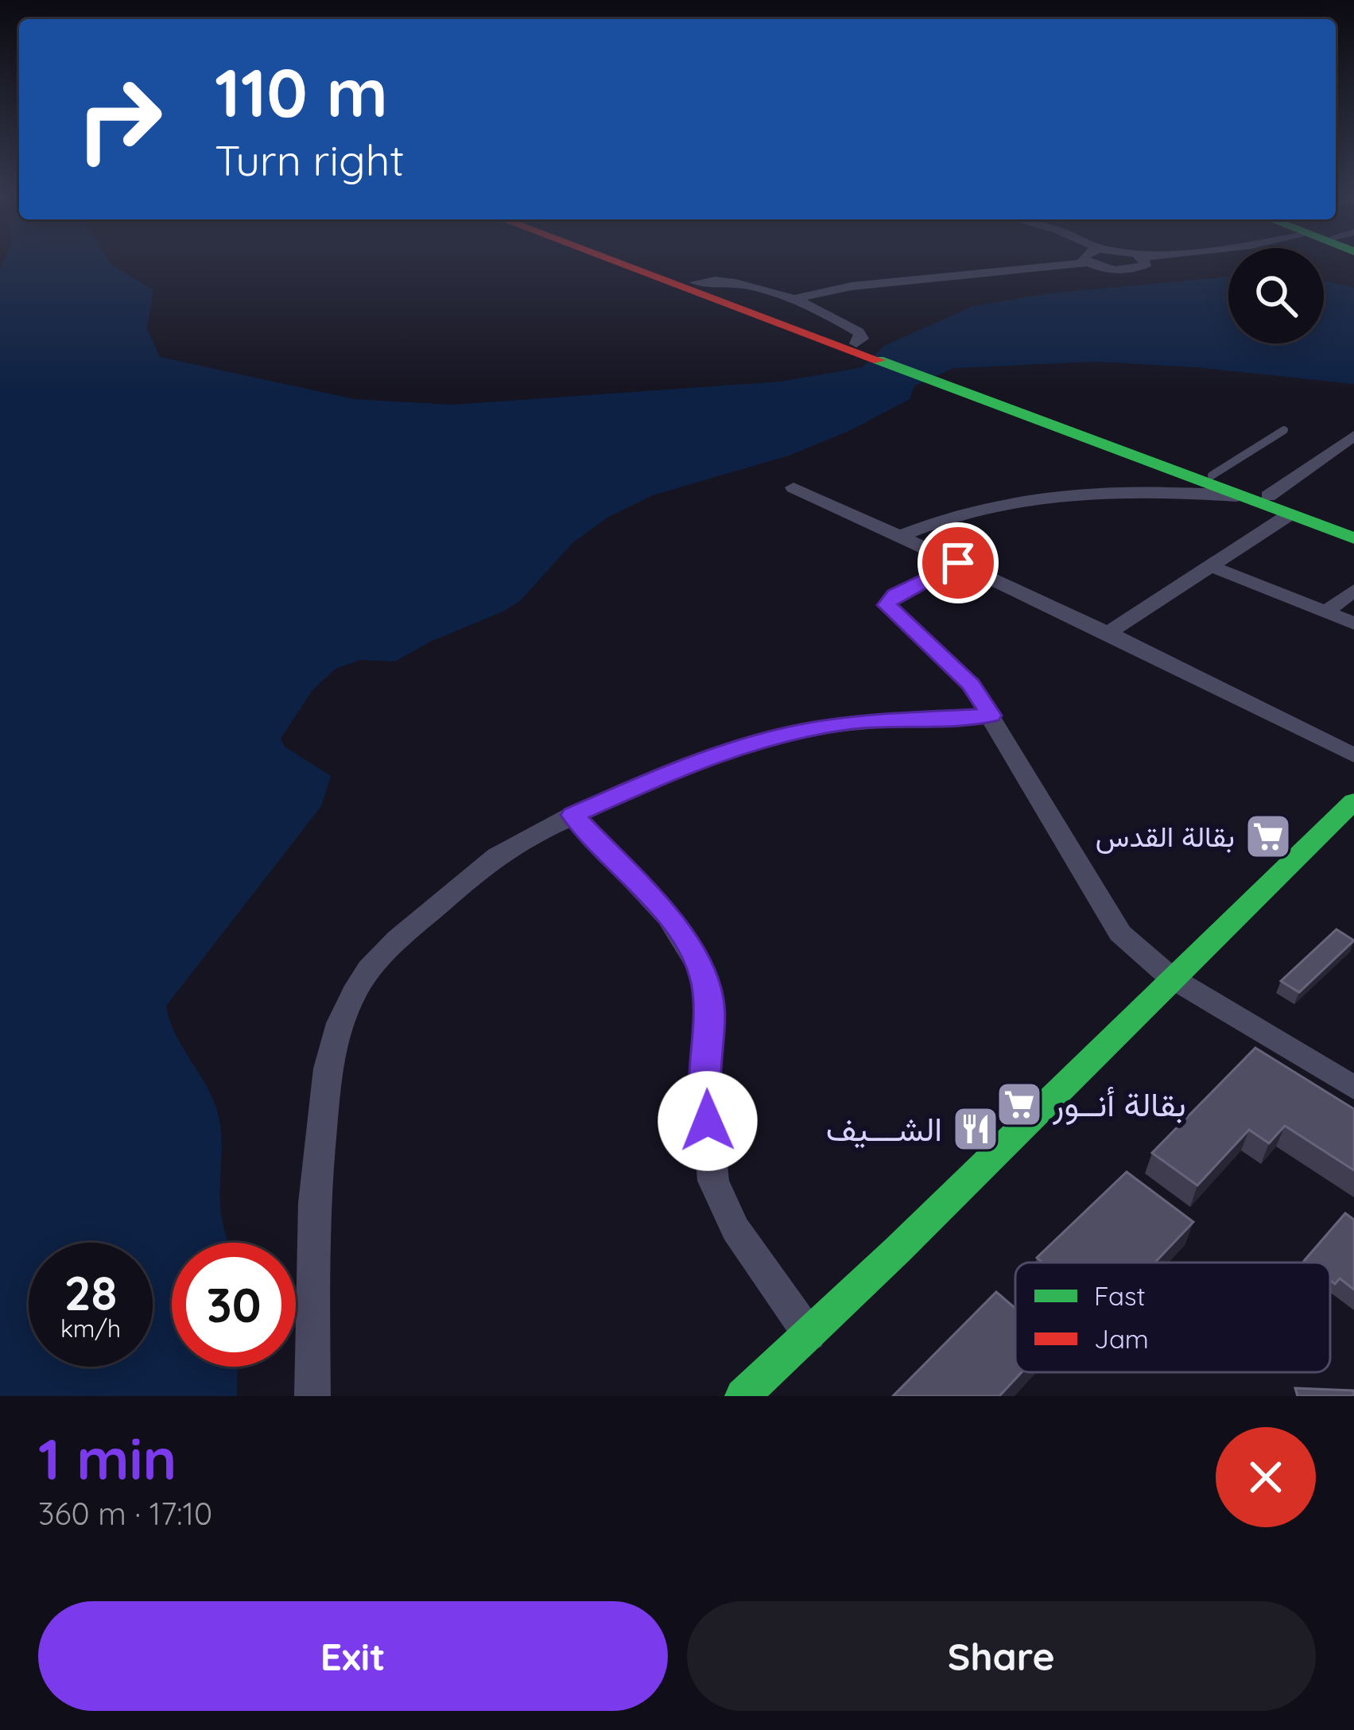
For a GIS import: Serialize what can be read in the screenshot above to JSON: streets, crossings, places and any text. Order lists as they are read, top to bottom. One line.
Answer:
{"places":{"supermarket":["بقالة القدس","بقالة أنــور"],"restaurant":["الشـــيف"]},"legend":["Fast","Jam"],"page":{"turn":["110 m","Turn right"],"speed":"28 km/h","limit":"30","heading":["1 min","360 m · 17:10"],"buttons":["Exit","Share"]}}
